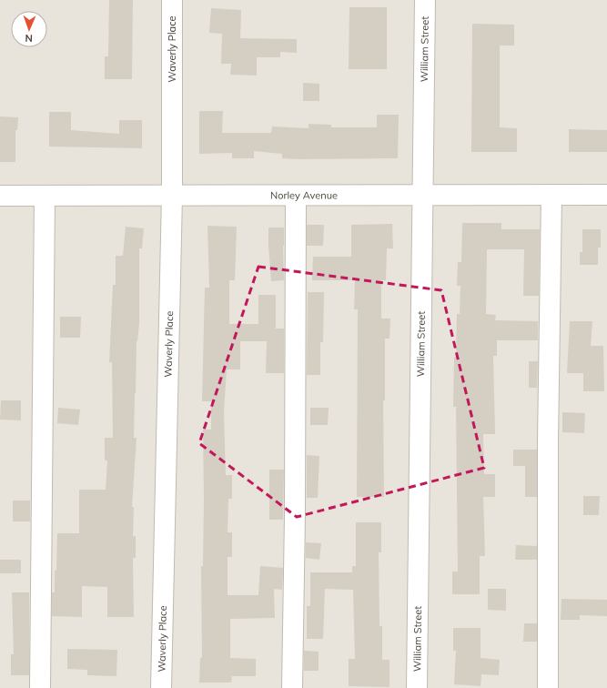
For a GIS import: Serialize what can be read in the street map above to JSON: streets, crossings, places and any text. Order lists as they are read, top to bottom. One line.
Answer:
{"streets":{"street":["Waverly Place","William Street","Norley Avenue"]},"crossings":[["Waverly Place","Norley Avenue"],["William Street","Norley Avenue"]],"north":"bottom"}
